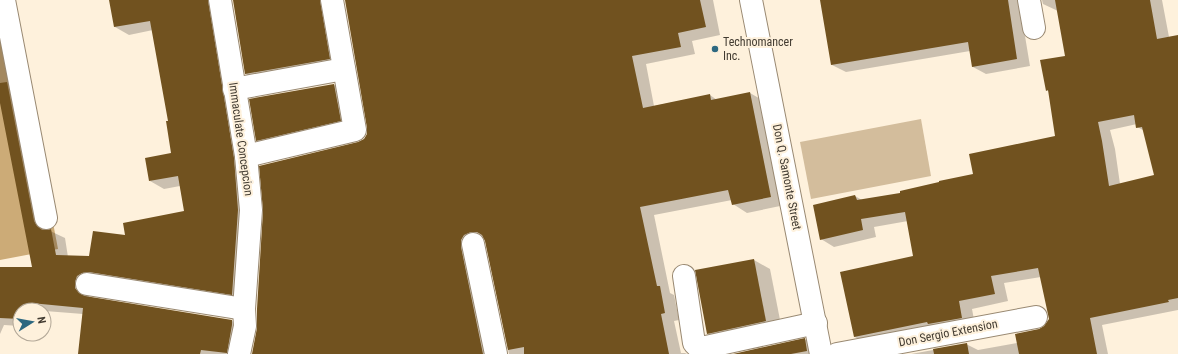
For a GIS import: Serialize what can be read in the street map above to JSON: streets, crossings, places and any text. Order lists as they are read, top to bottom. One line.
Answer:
{"streets":{"street":["Immaculate Concepcion","Don Q. Samonte Street","Don Sergio Extension"]},"places":["Technomancer Inc."],"north":"right"}
